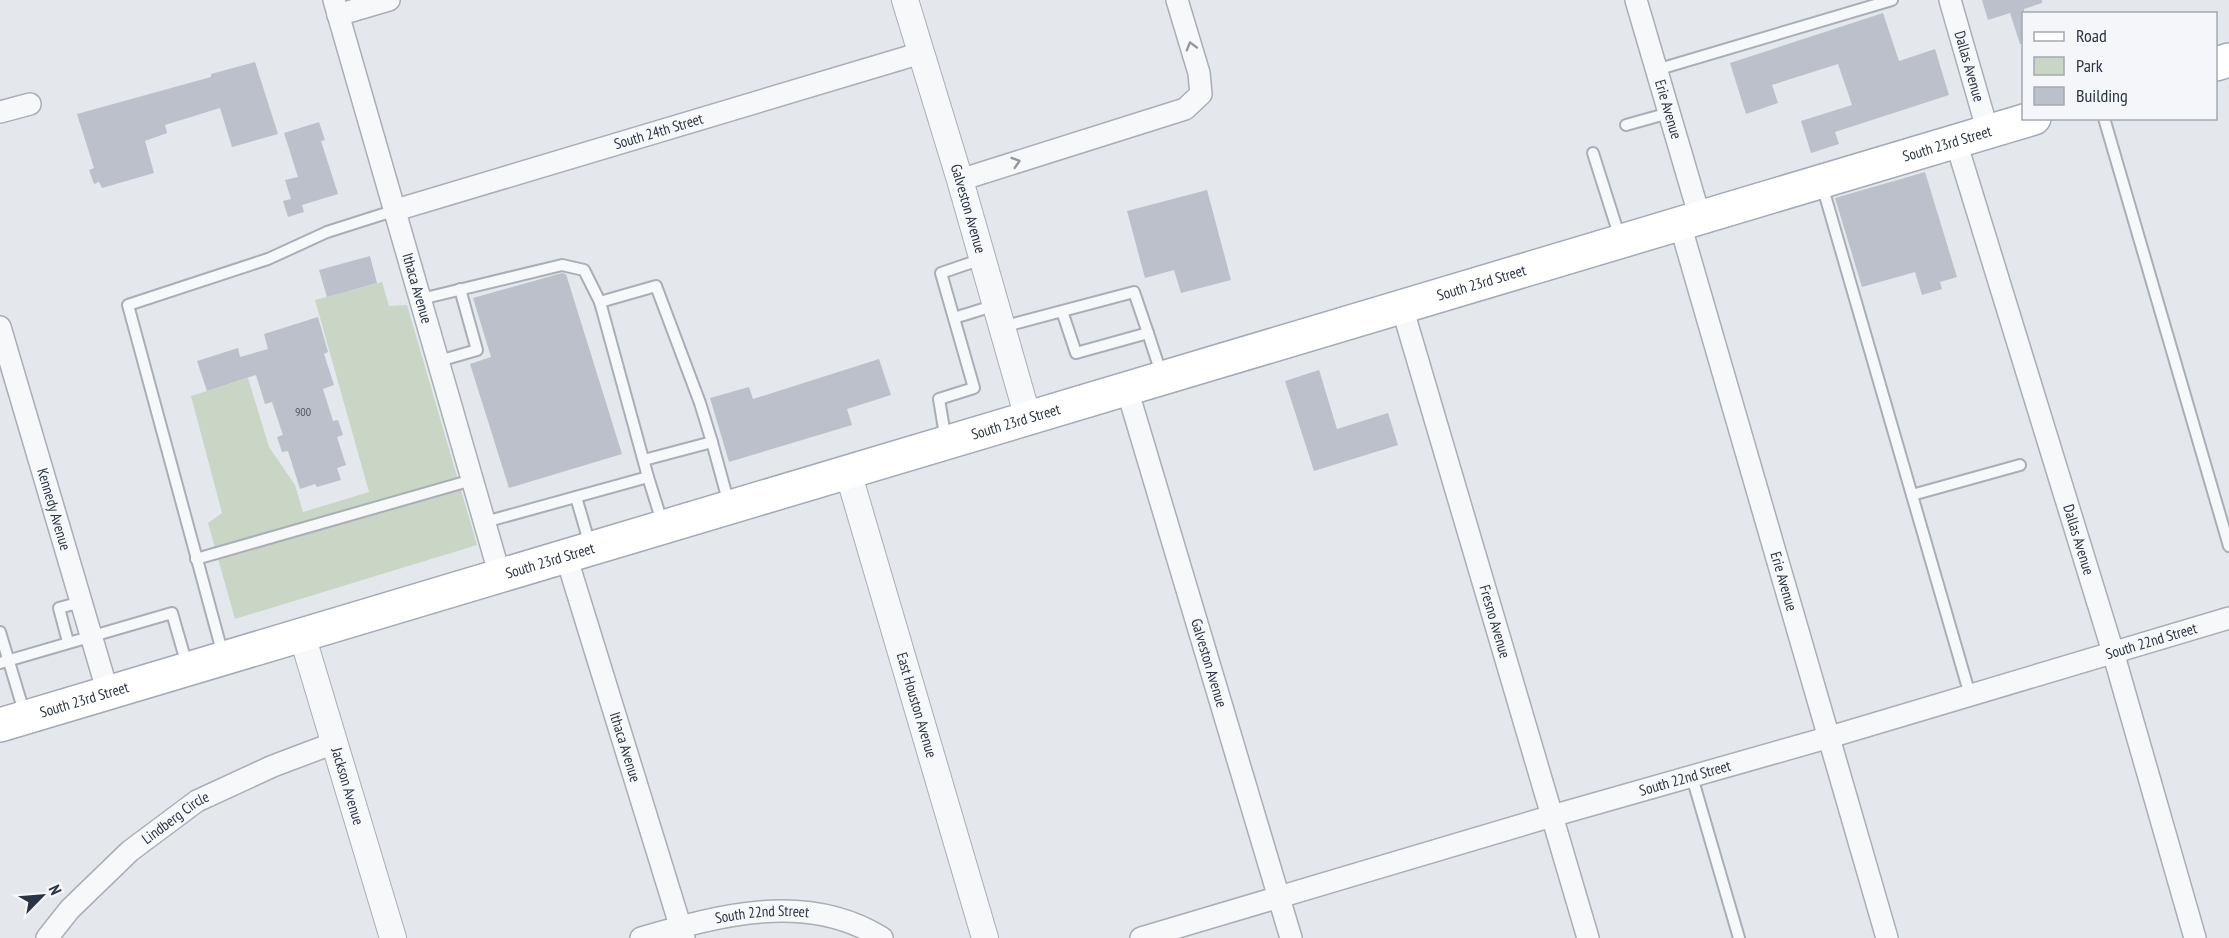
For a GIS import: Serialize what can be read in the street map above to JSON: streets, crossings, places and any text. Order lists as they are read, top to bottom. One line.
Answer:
{"streets":{"main road":["South 23rd Street"],"street":["Dallas Avenue","Erie Avenue","South 24th Street","Galveston Avenue","Ithaca Avenue","Kennedy Avenue","Fresno Avenue","South 22nd Street","East Houston Avenue","Jackson Avenue","Lindberg Circle"]},"crossings":[["Dallas Avenue","South 23rd Street"],["Dallas Avenue","South 22nd Street"],["Erie Avenue","South 23rd Street"],["Erie Avenue","South 22nd Street"],["South 24th Street","Galveston Avenue"],["South 24th Street","Ithaca Avenue"],["South 23rd Street","Galveston Avenue"],["South 23rd Street","Ithaca Avenue"],["South 23rd Street","Kennedy Avenue"],["South 23rd Street","Fresno Avenue"],["South 23rd Street","East Houston Avenue"],["South 23rd Street","Jackson Avenue"],["Galveston Avenue","South 22nd Street"],["Ithaca Avenue","South 22nd Street"],["Fresno Avenue","South 22nd Street"],["Jackson Avenue","Lindberg Circle"]],"house_numbers":["900"],"legend":["Road","Park","Building"],"north":"top right"}
